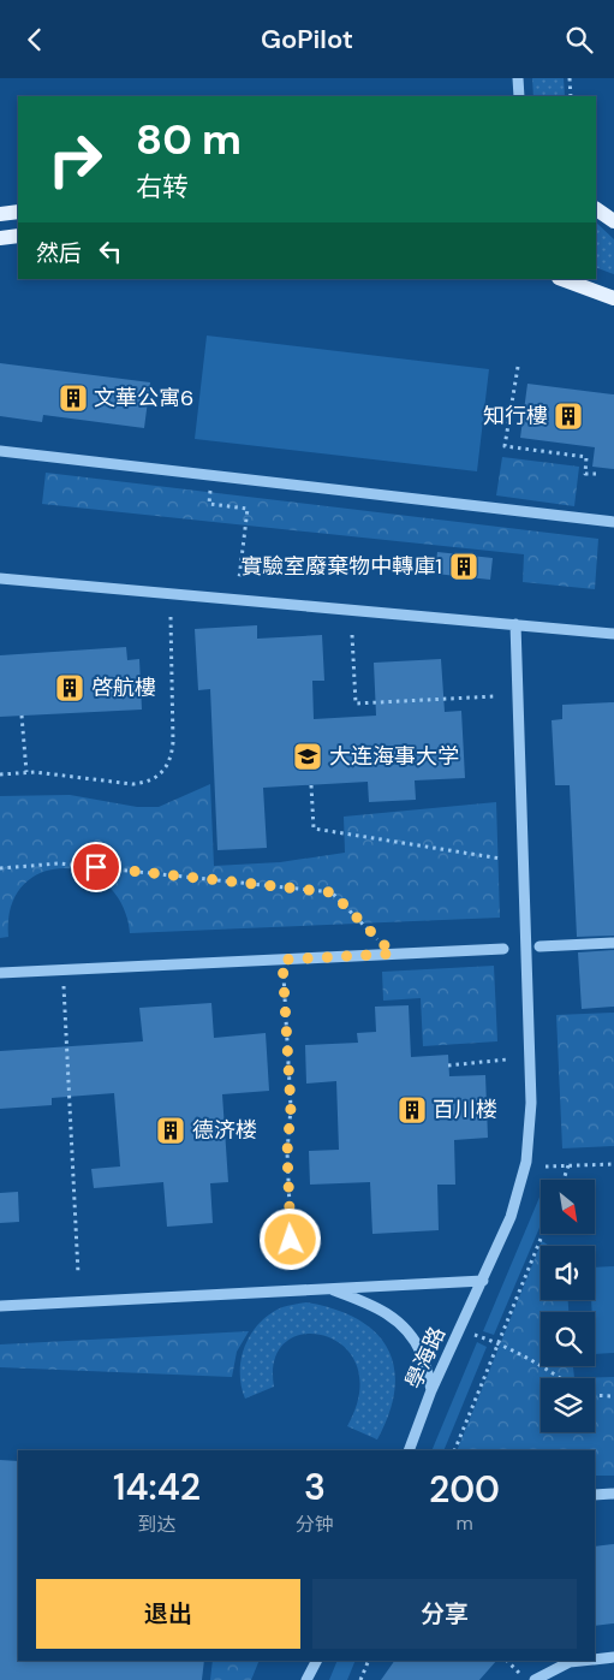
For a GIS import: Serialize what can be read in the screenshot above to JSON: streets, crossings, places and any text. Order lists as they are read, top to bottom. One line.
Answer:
{"streets":{"street":["學海路"]},"places":{"building":["文華公寓6","知行樓","實驗室廢棄物中轉庫1","啓航樓","百川楼","德济楼"],"school or university":["大连海事大学"]},"north":"bottom right","page":{"header":"GoPilot","turn":["80 m","右转"],"then":"然后","eta":["14:42","到达","3","分钟","200","m"],"buttons":["退出","分享"]}}
